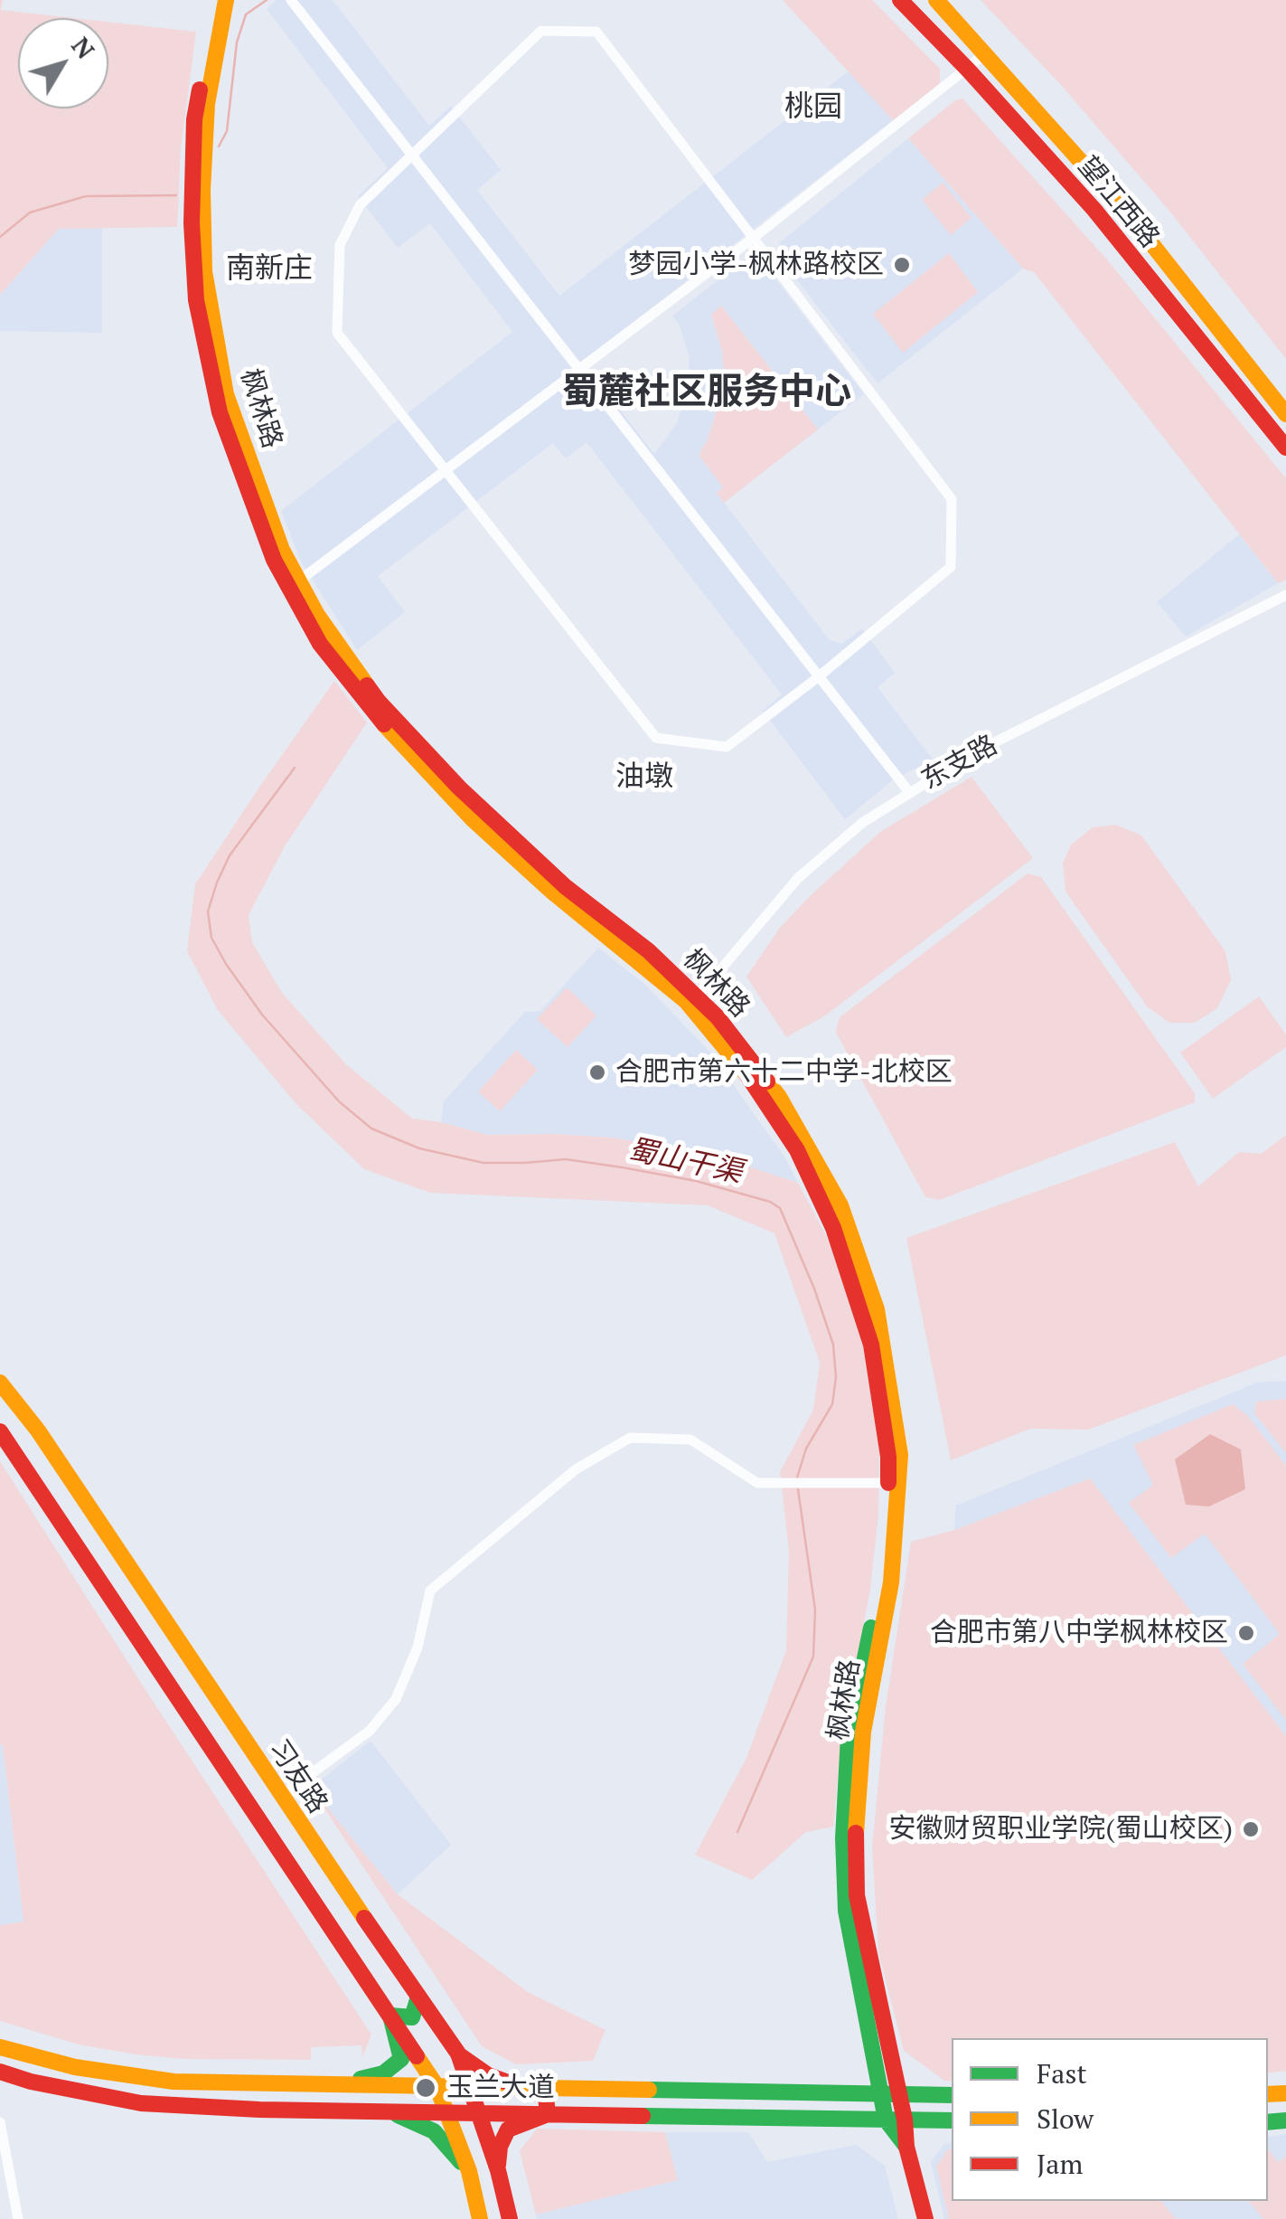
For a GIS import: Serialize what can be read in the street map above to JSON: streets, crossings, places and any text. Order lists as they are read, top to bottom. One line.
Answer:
{"streets":{"main road":["望江西路","枫林路","习友路"],"street":["东支路"]},"crossings":[["枫林路","东支路"]],"districts":["桃园","南新庄","蜀麓社区服务中心","油墩"],"water":["蜀山干渠"],"places":["梦园小学-枫林路校区","合肥市第六十二中学-北校区","合肥市第八中学枫林校区","安徽财贸职业学院(蜀山校区)","玉兰大道"],"legend":["Fast","Slow","Jam"],"north":"top right"}
